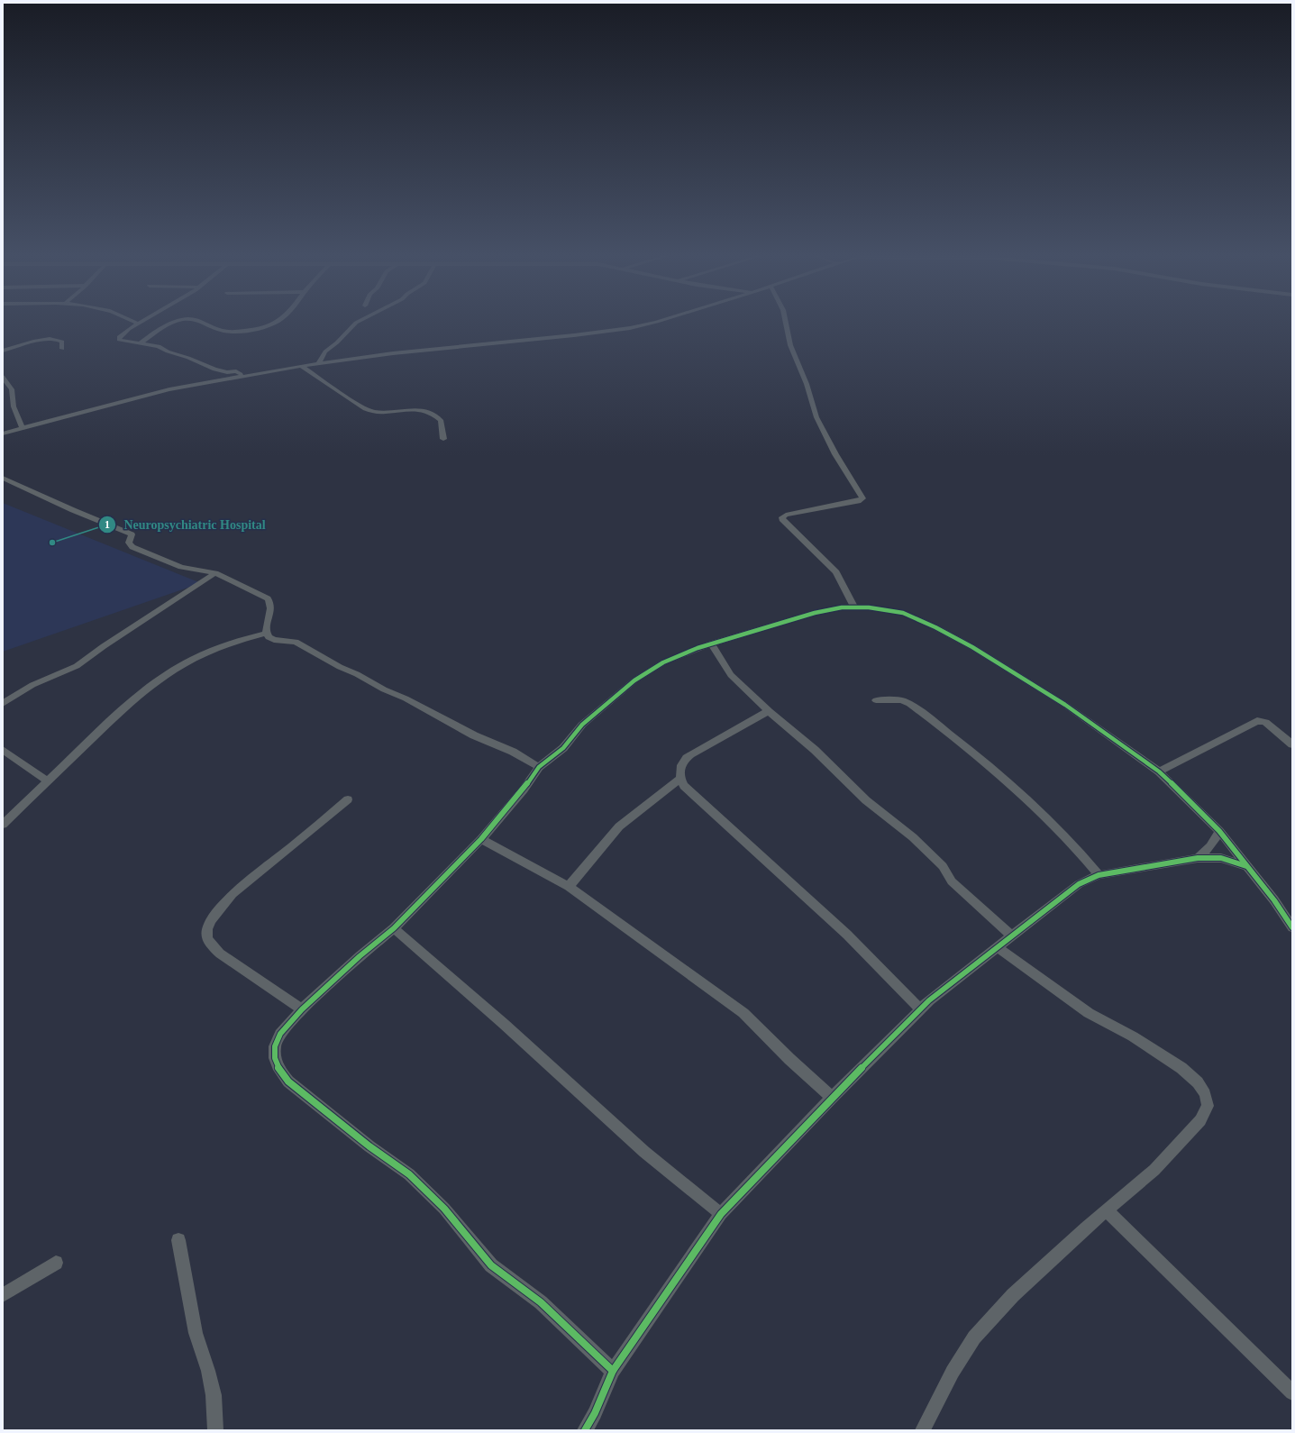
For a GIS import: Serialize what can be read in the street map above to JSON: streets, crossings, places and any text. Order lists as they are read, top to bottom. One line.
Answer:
{"places":["Neuropsychiatric Hospital"]}
